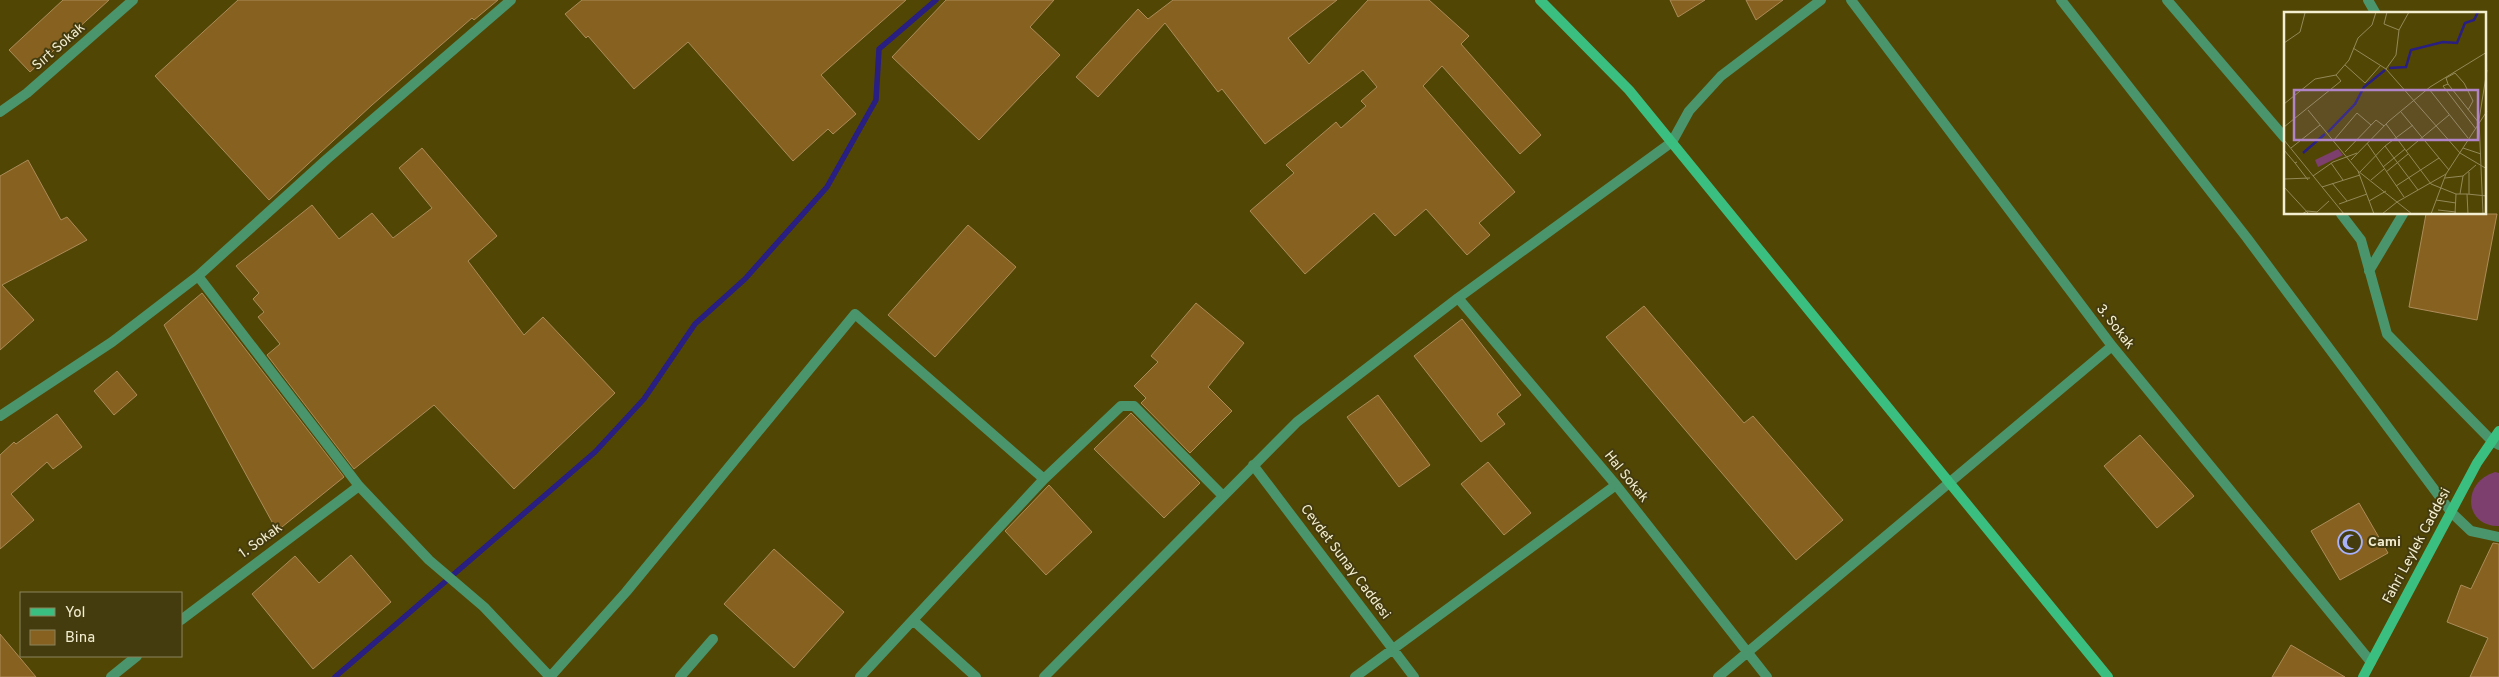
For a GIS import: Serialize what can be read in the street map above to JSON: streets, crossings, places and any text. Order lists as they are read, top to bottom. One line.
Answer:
{"streets":{"street":["Sırt Sokak","3. Sokak","Hal Sokak","1. Sokak","Fahri Leylek Caddesi","Cevdet Sunay Caddesi"]},"crossings":[["3. Sokak","Fahri Leylek Caddesi"]],"places":{"mosque":["Cami"]},"legend":["Yol","Bina"]}
